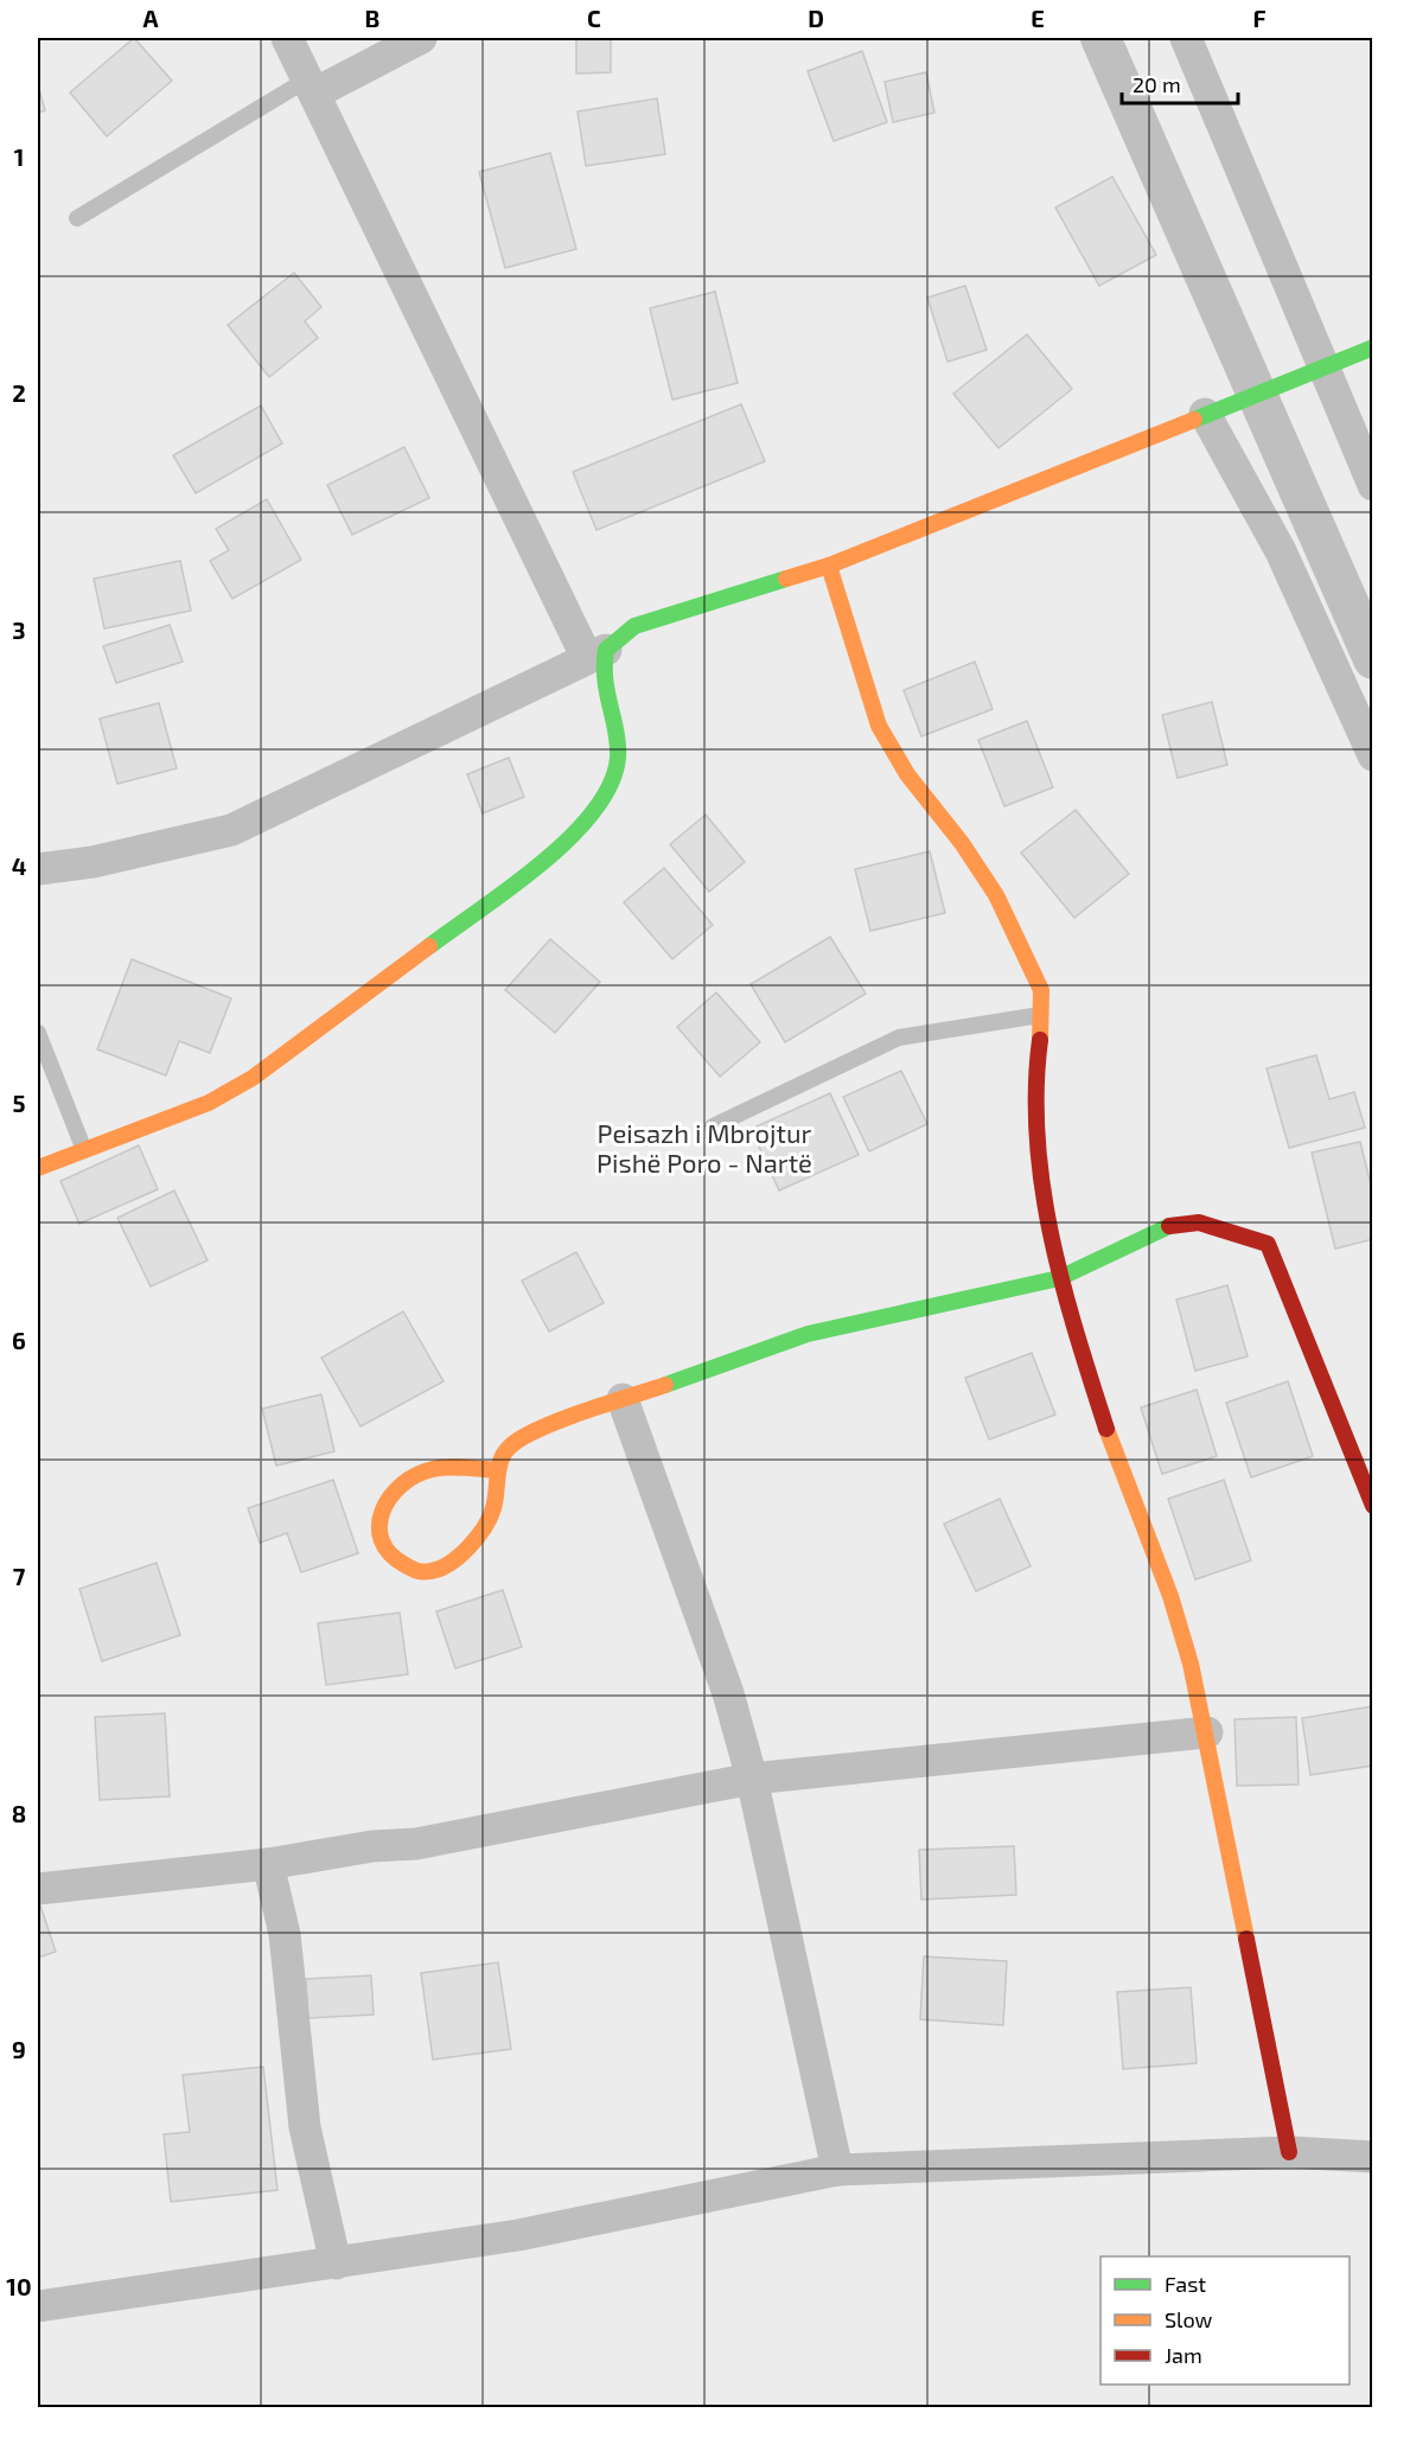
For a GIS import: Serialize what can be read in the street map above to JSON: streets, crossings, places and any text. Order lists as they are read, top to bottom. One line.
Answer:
{"parks":["Peisazh i Mbrojtur Pishë Poro - Nartë"],"legend":["Fast","Slow","Jam"],"scale_bar":"20 m","grid":{"columns":["A","B","C","D","E","F"],"rows":["1","2","3","4","5","6","7","8","9","10"]}}
